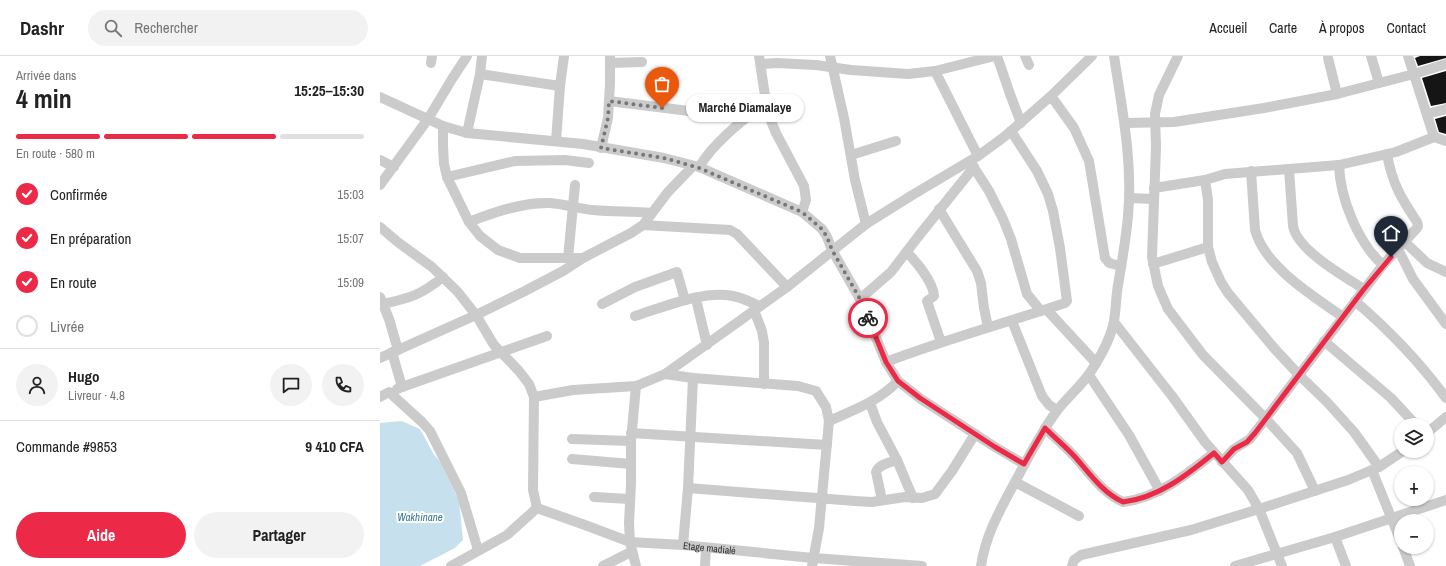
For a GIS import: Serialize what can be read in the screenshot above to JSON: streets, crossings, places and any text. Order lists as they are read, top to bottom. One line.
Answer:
{"streets":{"street":["Etage madialé"]},"water":["Wakhinane"],"places":["Marché Diamalaye"],"page":{"header":"Dashr","search":"Rechercher","nav":["Accueil","Carte","À propos","Contact"],"heading":["4 min","Arrivée dans","15:25–15:30"],"panel":["Hugo","Livreur · 4.8","Commande #9853","9 410 CFA"],"bubble":"Marché Diamalaye","bar":"En route · 580 m","list":[["Confirmée","15:03"],["En préparation","15:07"],["En route","15:09"],"Livrée"],"map_buttons":["+","−"],"buttons":["Aide","Partager"]}}
